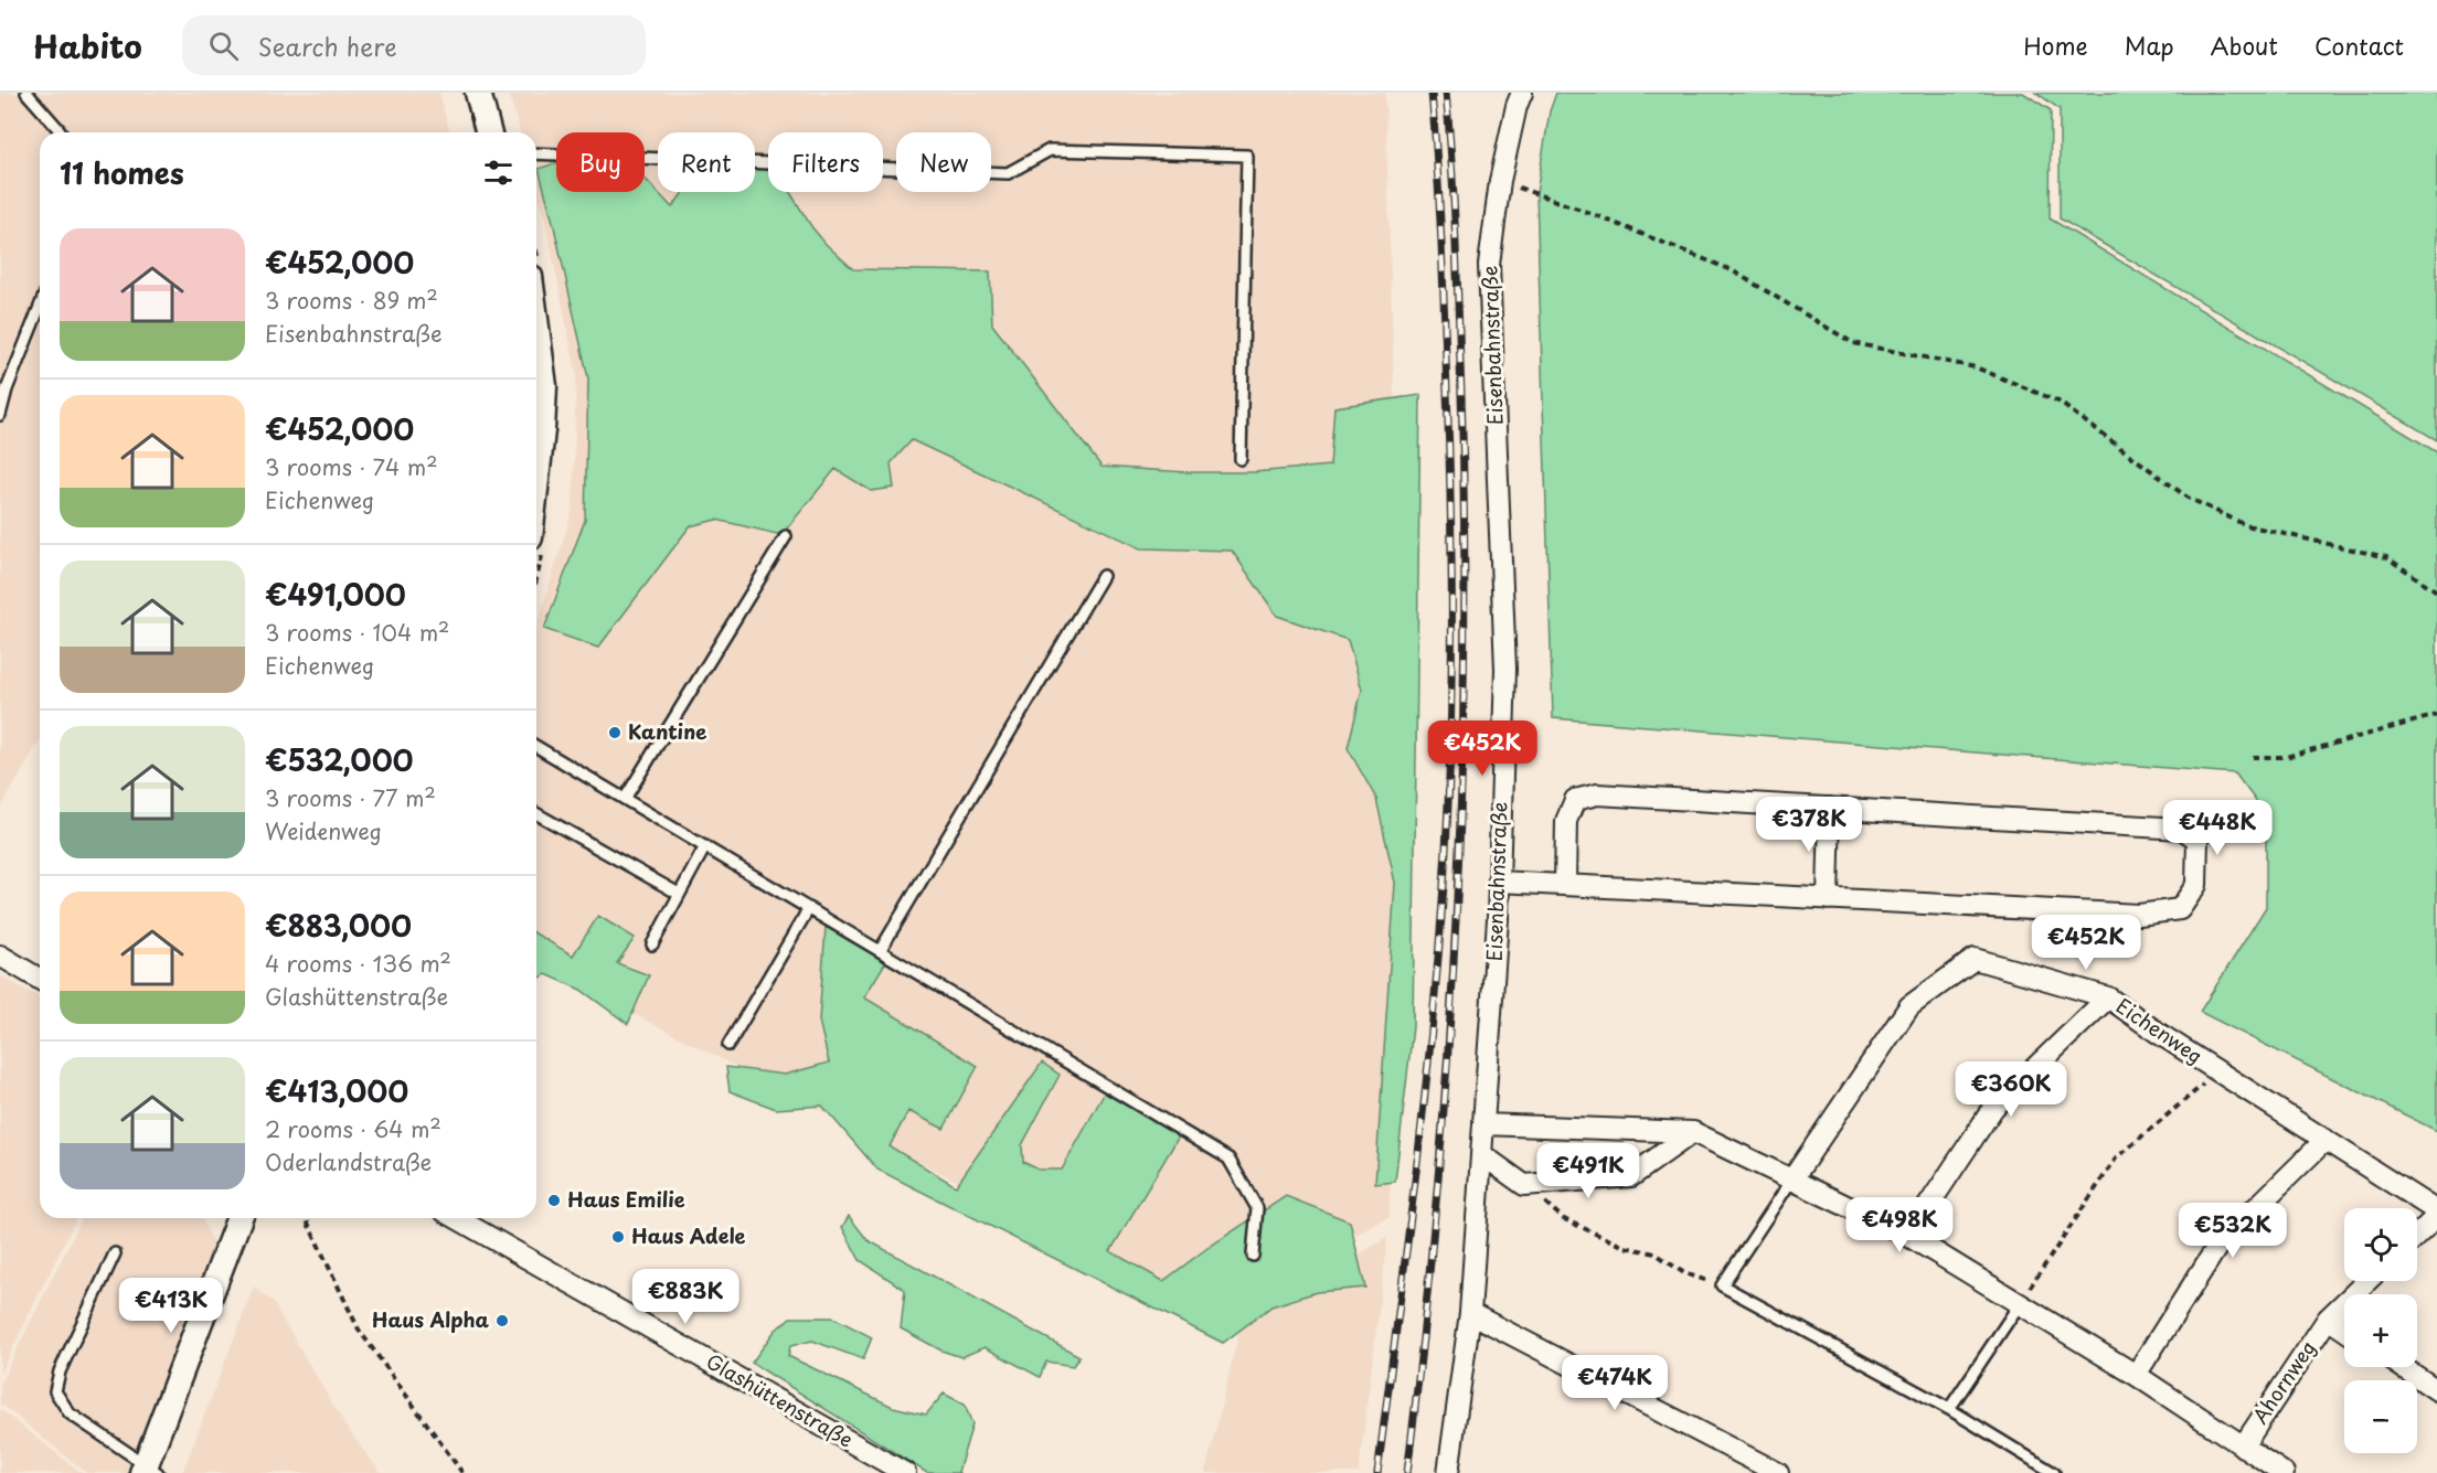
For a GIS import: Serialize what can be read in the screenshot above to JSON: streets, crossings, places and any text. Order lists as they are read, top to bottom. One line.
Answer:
{"streets":{"street":["Eisenbahnstraße","Eichenweg","Ahornweg","Glashüttenstraße"]},"places":["Kantine","Haus Emilie","Haus Adele","Haus Alpha"],"page":{"header":"Habito","search":"Search here","nav":["Home","Map","About","Contact"],"chip":["Buy","Rent","Filters","New"],"heading":"11 homes","list":[{"name":"€452,000","note":"3 rooms · 89 m² · Eisenbahnstraße"},{"name":"€452,000","note":"3 rooms · 74 m² · Eichenweg"},{"name":"€491,000","note":"3 rooms · 104 m² · Eichenweg"},{"name":"€532,000","note":"3 rooms · 77 m² · Weidenweg"},{"name":"€883,000","note":"4 rooms · 136 m² · Glashüttenstraße"},{"name":"€413,000","note":"2 rooms · 64 m² · Oderlandstraße"}],"price":["€452K","€378K","€448K","€452K","€360K","€491K","€498K","€532K","€883K","€413K","€474K"],"map_buttons":["+","−"]}}
